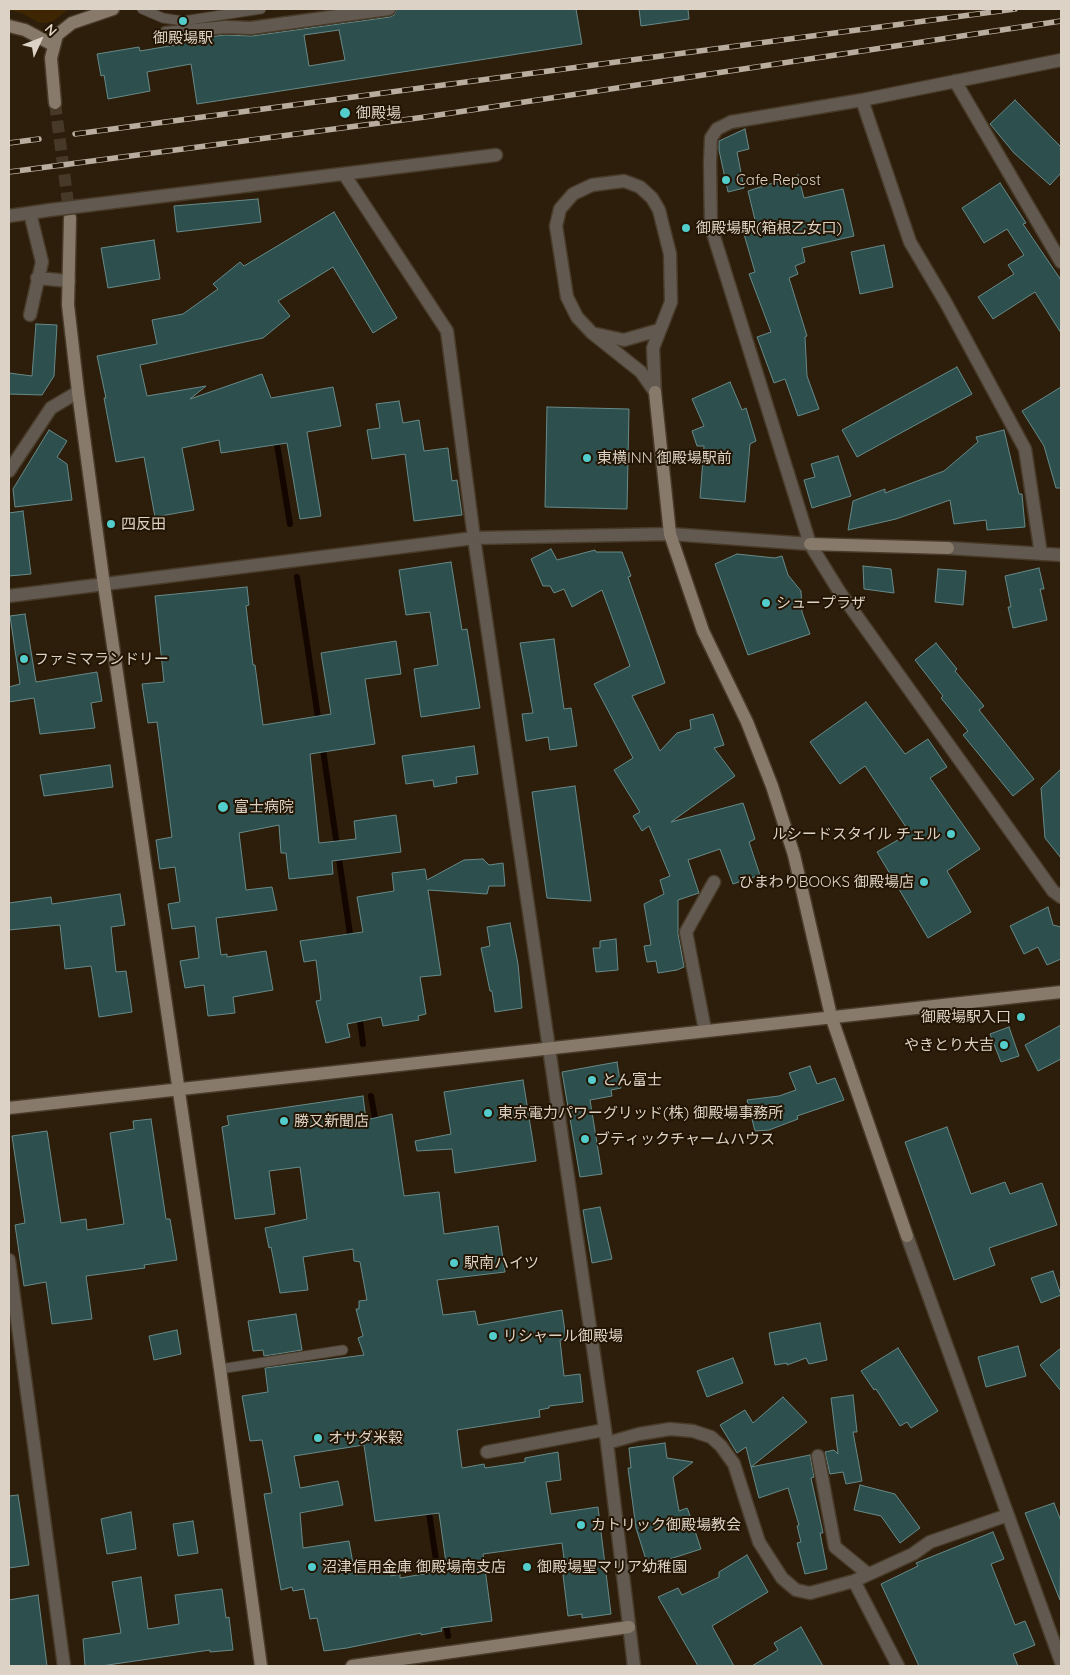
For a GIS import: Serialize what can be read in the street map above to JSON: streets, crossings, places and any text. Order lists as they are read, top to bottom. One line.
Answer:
{"places":["御殿場駅","御殿場","Cafe Repost","御殿場駅(箱根乙女口)","東横INN 御殿場駅前","四反田","シュープラザ","ファミマランドリー","富士病院","ルシードスタイル チェル","ひまわりBOOKS 御殿場店","御殿場駅入口","やきとり大吉","とん富士","東京電力パワーグリッド(株) 御殿場事務所","勝又新聞店","ブティックチャームハウス","駅南ハイツ","リシャール御殿場","オサダ米穀","カトリック御殿場教会","沼津信用金庫 御殿場南支店","御殿場聖マリア幼稚園"],"north":"top right"}
